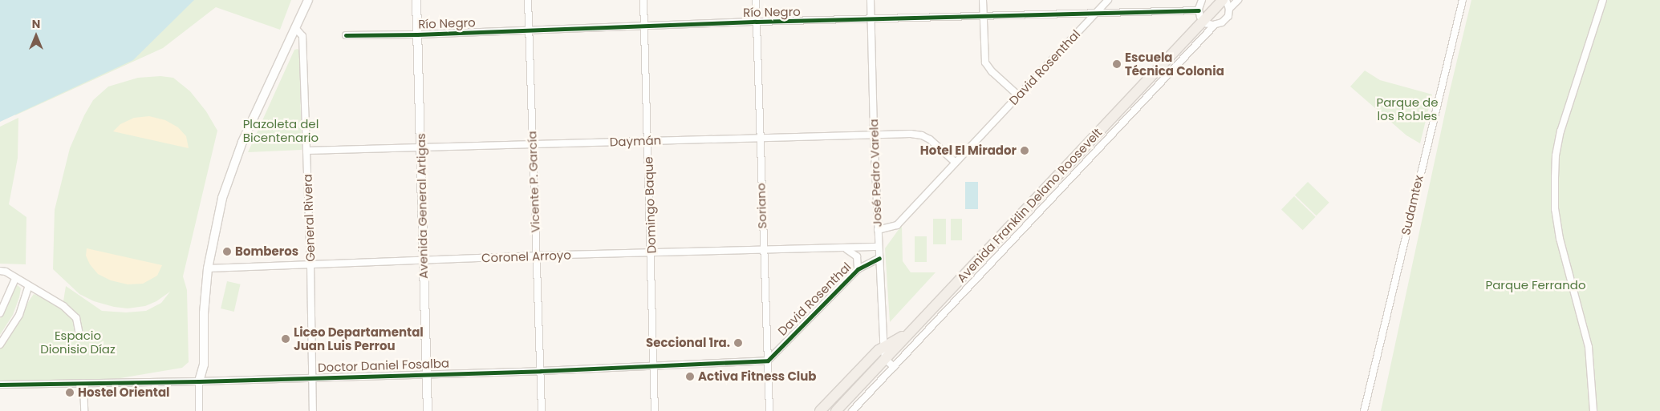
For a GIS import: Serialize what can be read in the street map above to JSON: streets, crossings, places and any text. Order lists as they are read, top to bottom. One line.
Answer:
{"streets":{"main road":["Avenida Franklin Delano Roosevelt"],"street":["Río Negro","David Rosenthal","Daymán","José Pedro Varela","Vicente P. García","Domingo Baque","Sudamtex","Avenida General Artigas","Soriano","General Rivera","Coronel Arroyo","Doctor Daniel Fosalba"]},"crossings":[["Río Negro","David Rosenthal"],["Río Negro","José Pedro Varela"],["Río Negro","Vicente P. García"],["Río Negro","Domingo Baque"],["Río Negro","Avenida General Artigas"],["Río Negro","Soriano"],["David Rosenthal","Daymán"],["David Rosenthal","José Pedro Varela"],["David Rosenthal","Soriano"],["David Rosenthal","Doctor Daniel Fosalba"],["Daymán","José Pedro Varela"],["Daymán","Vicente P. García"],["Daymán","Domingo Baque"],["Daymán","Avenida General Artigas"],["Daymán","Soriano"],["Daymán","General Rivera"],["José Pedro Varela","Avenida Franklin Delano Roosevelt"],["José Pedro Varela","Coronel Arroyo"],["Vicente P. García","Coronel Arroyo"],["Vicente P. García","Doctor Daniel Fosalba"],["Domingo Baque","Coronel Arroyo"],["Domingo Baque","Doctor Daniel Fosalba"],["Avenida General Artigas","Coronel Arroyo"],["Avenida General Artigas","Doctor Daniel Fosalba"],["Soriano","Coronel Arroyo"],["Soriano","Doctor Daniel Fosalba"],["General Rivera","Coronel Arroyo"],["General Rivera","Doctor Daniel Fosalba"]],"parks":["Parque de los Robles","Plazoleta del Bicentenario","Parque Ferrando","Espacio Dionisio Díaz"],"places":["Escuela Técnica Colonia","Hotel El Mirador","Bomberos","Liceo Departamental Juan Luis Perrou","Seccional 1ra.","Activa Fitness Club","Hostel Oriental"],"north":"top"}
